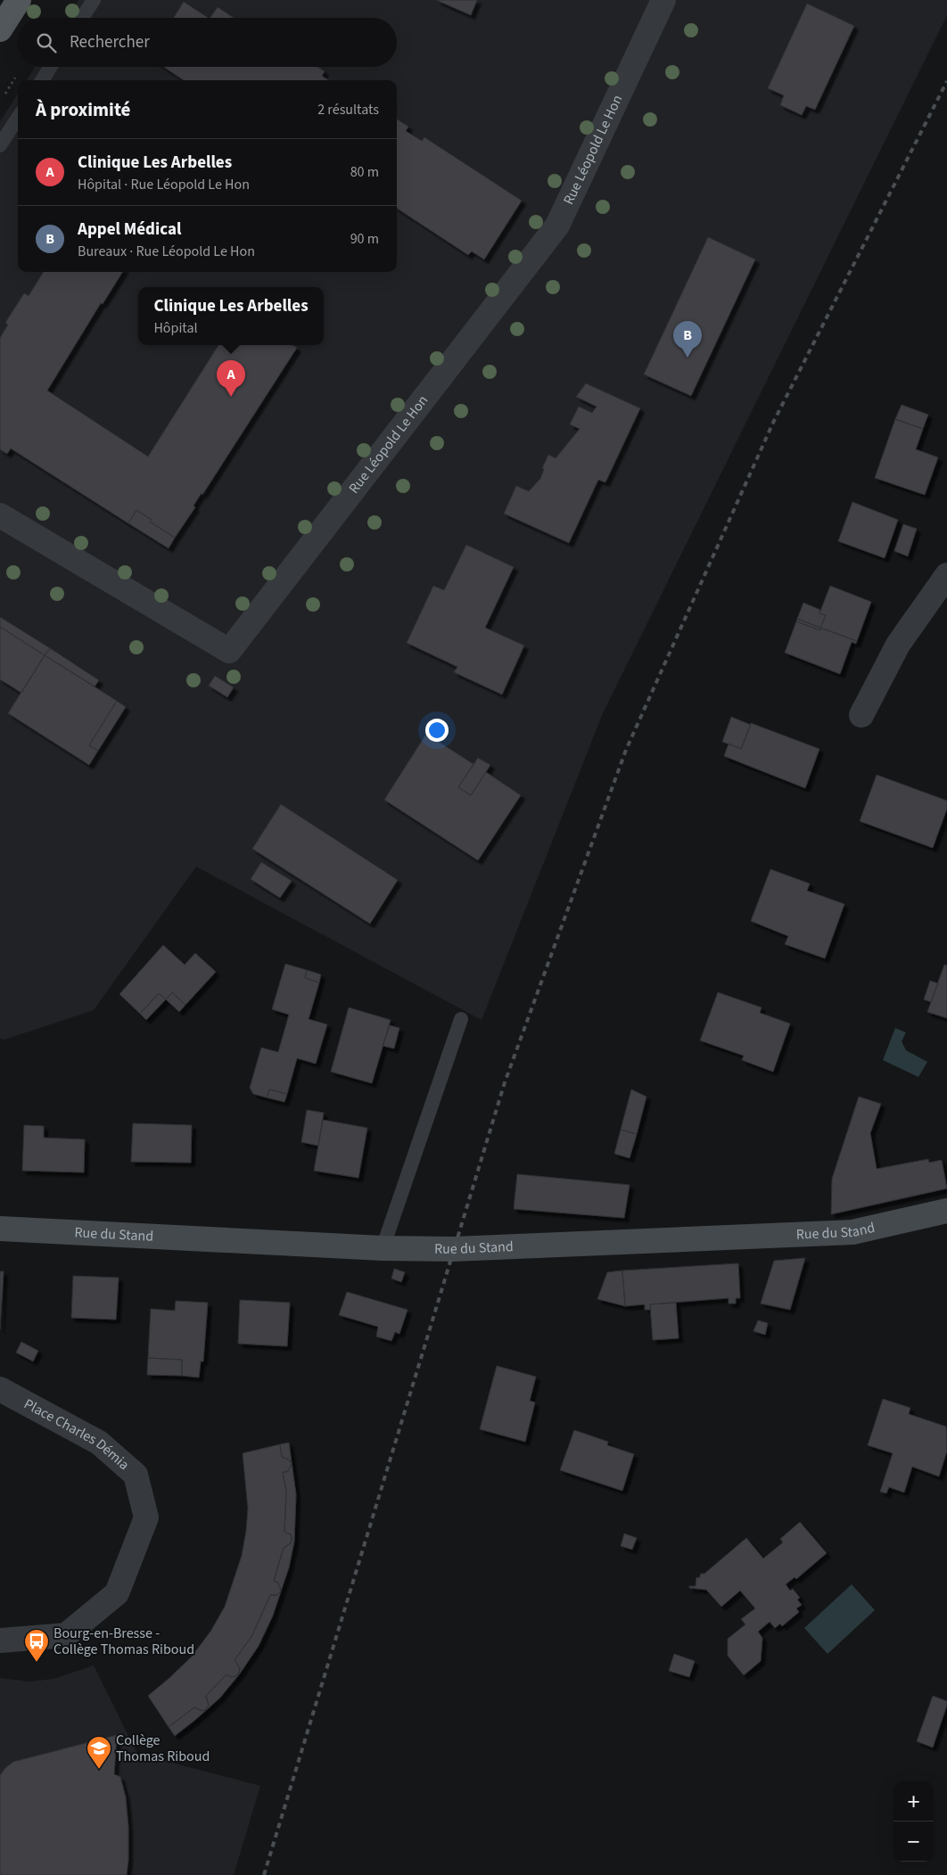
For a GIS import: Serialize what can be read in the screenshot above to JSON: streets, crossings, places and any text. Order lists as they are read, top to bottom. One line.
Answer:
{"streets":{"street":["Rue Léopold Le Hon","Rue du Stand","Place Charles Démia"]},"places":{"bus stop":["Bourg-en-Bresse - Collège Thomas Riboud"],"school or university":["Collège Thomas Riboud"]},"page":{"search":"Rechercher","heading":["À proximité","2 résultats"],"list":[{"mark":"A","name":"Clinique Les Arbelles","note":"Hôpital · Rue Léopold Le Hon","value":"80 m"},{"mark":"B","name":"Appel Médical","note":"Bureaux · Rue Léopold Le Hon","value":"90 m"}],"popup":["Clinique Les Arbelles","Hôpital"],"pins":["B","A"],"map_buttons":["+","−"]}}
